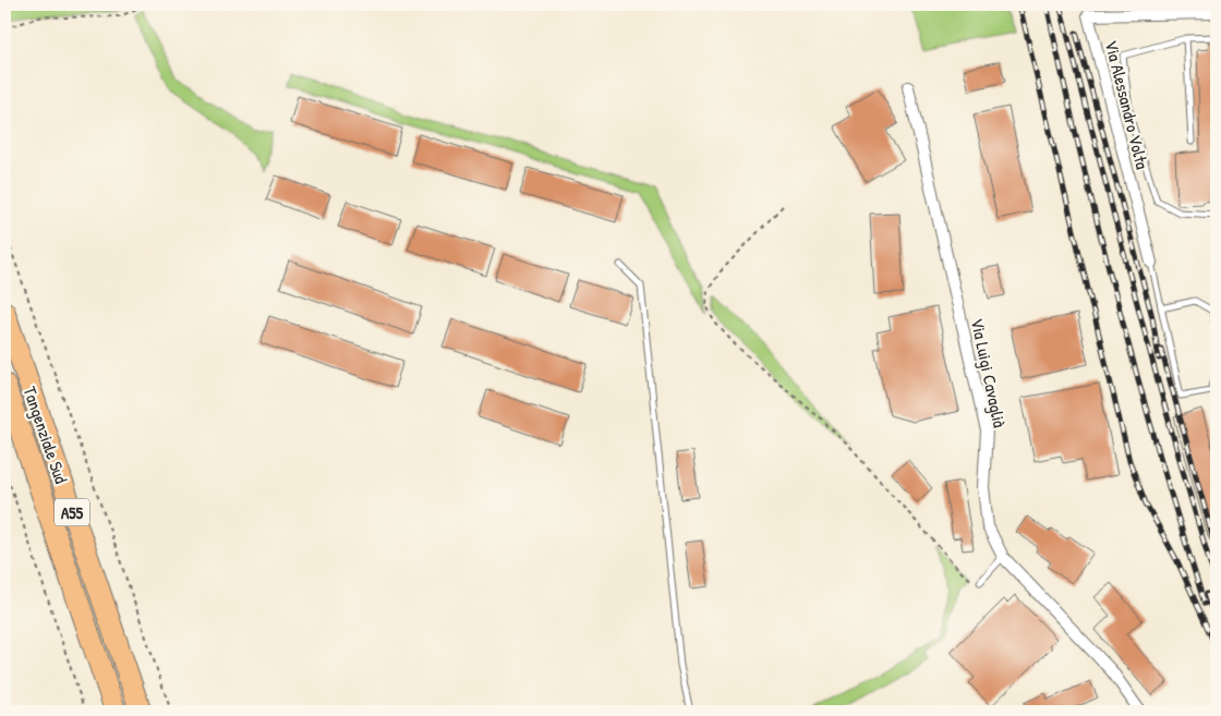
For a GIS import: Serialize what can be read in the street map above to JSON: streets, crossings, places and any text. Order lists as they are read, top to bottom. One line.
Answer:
{"streets":{"highway":["Tangenziale Sud","A55"],"street":["Via Alessandro Volta","Via Luigi Cavaglià"]}}
